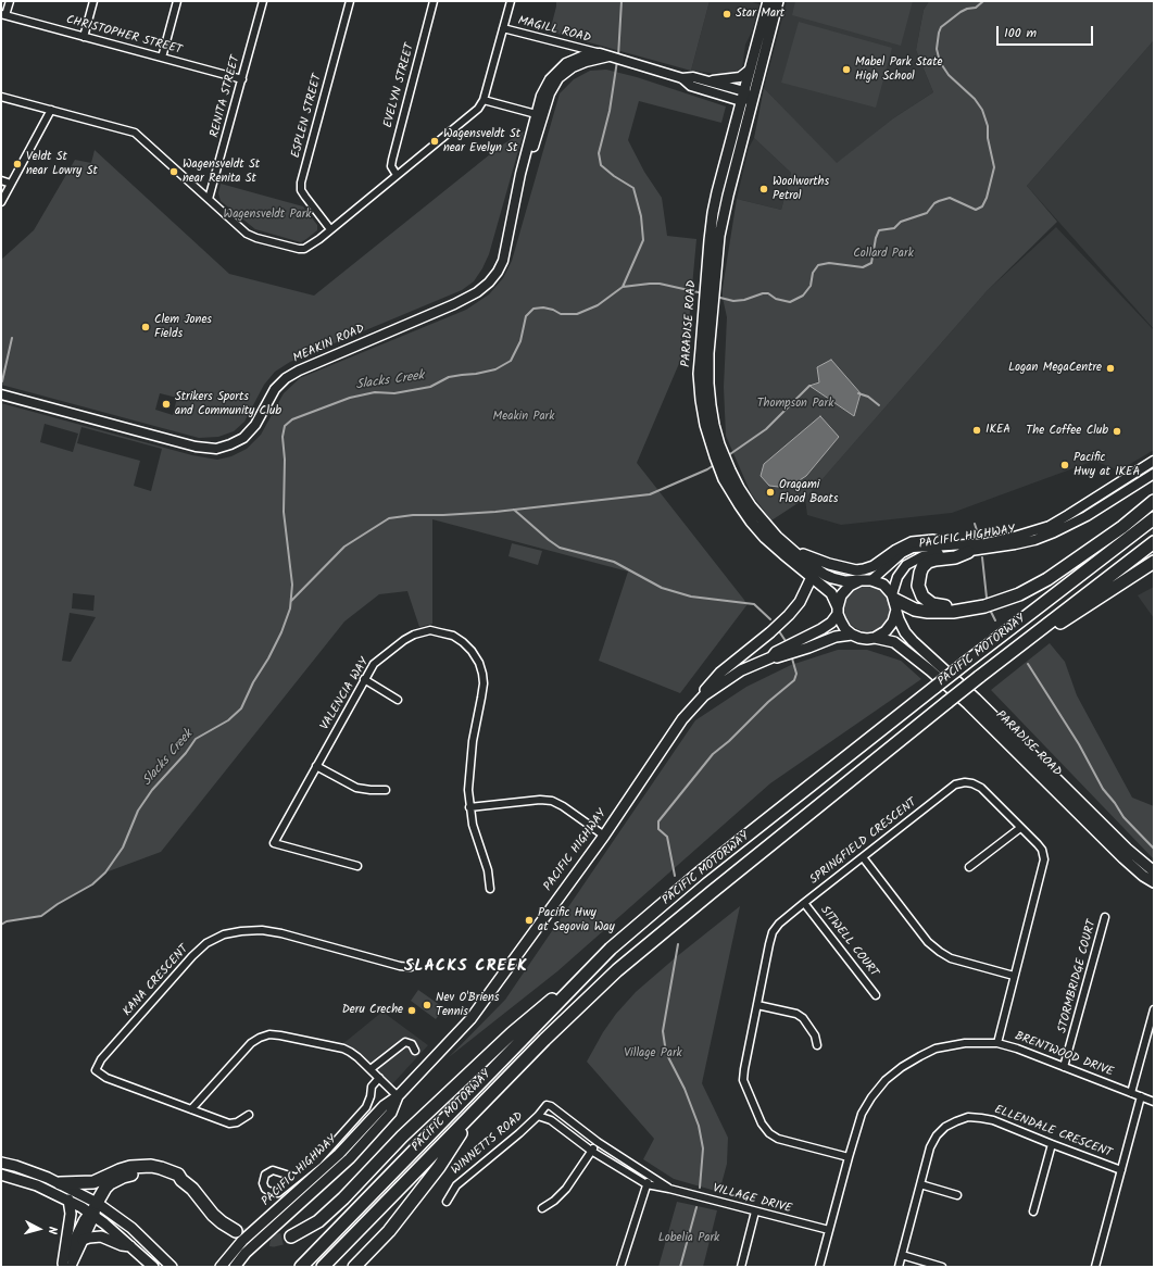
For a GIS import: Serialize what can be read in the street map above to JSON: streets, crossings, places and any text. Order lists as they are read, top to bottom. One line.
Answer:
{"streets":{"highway":["PACIFIC MOTORWAY"],"main road":["PARADISE ROAD","PACIFIC HIGHWAY"],"street":["MAGILL ROAD","CHRISTOPHER STREET","EVELYN STREET","RENITA STREET","ESPLEN STREET","MEAKIN ROAD","VALENCIA WAY","SPRINGFIELD CRESCENT","SITWELL COURT","STORMBRIDGE COURT","KANA CRESCENT","BRENTWOOD DRIVE","ELLENDALE CRESCENT","WINNETTS ROAD","VILLAGE DRIVE"]},"crossings":[["MAGILL ROAD","MEAKIN ROAD"],["CHRISTOPHER STREET","RENITA STREET"],["PARADISE ROAD","MEAKIN ROAD"],["PARADISE ROAD","PACIFIC HIGHWAY"],["SPRINGFIELD CRESCENT","SITWELL COURT"],["SPRINGFIELD CRESCENT","BRENTWOOD DRIVE"],["STORMBRIDGE COURT","BRENTWOOD DRIVE"],["BRENTWOOD DRIVE","VILLAGE DRIVE"],["WINNETTS ROAD","VILLAGE DRIVE"]],"districts":["SLACKS CREEK"],"water":["Slacks Creek"],"parks":["Wagensveldt Park","Collard Park","Thompson Park","Meakin Park","Village Park","Lobelia Park"],"places":["Star Mart","Mabel Park State High School","Wagensveldt St near Evelyn St","Veldt St near Lowry St","Wagensveldt St near Renita St","Woolworths Petrol","Clem Jones Fields","Logan MegaCentre","Strikers Sports and Community Club","IKEA","The Coffee Club","Pacific Hwy at IKEA","Oragami Flood Boats","Pacific Hwy at Segovia Way","Nev O'Briens Tennis","Deru Creche"],"scale_bar":"100 m","north":"right"}
